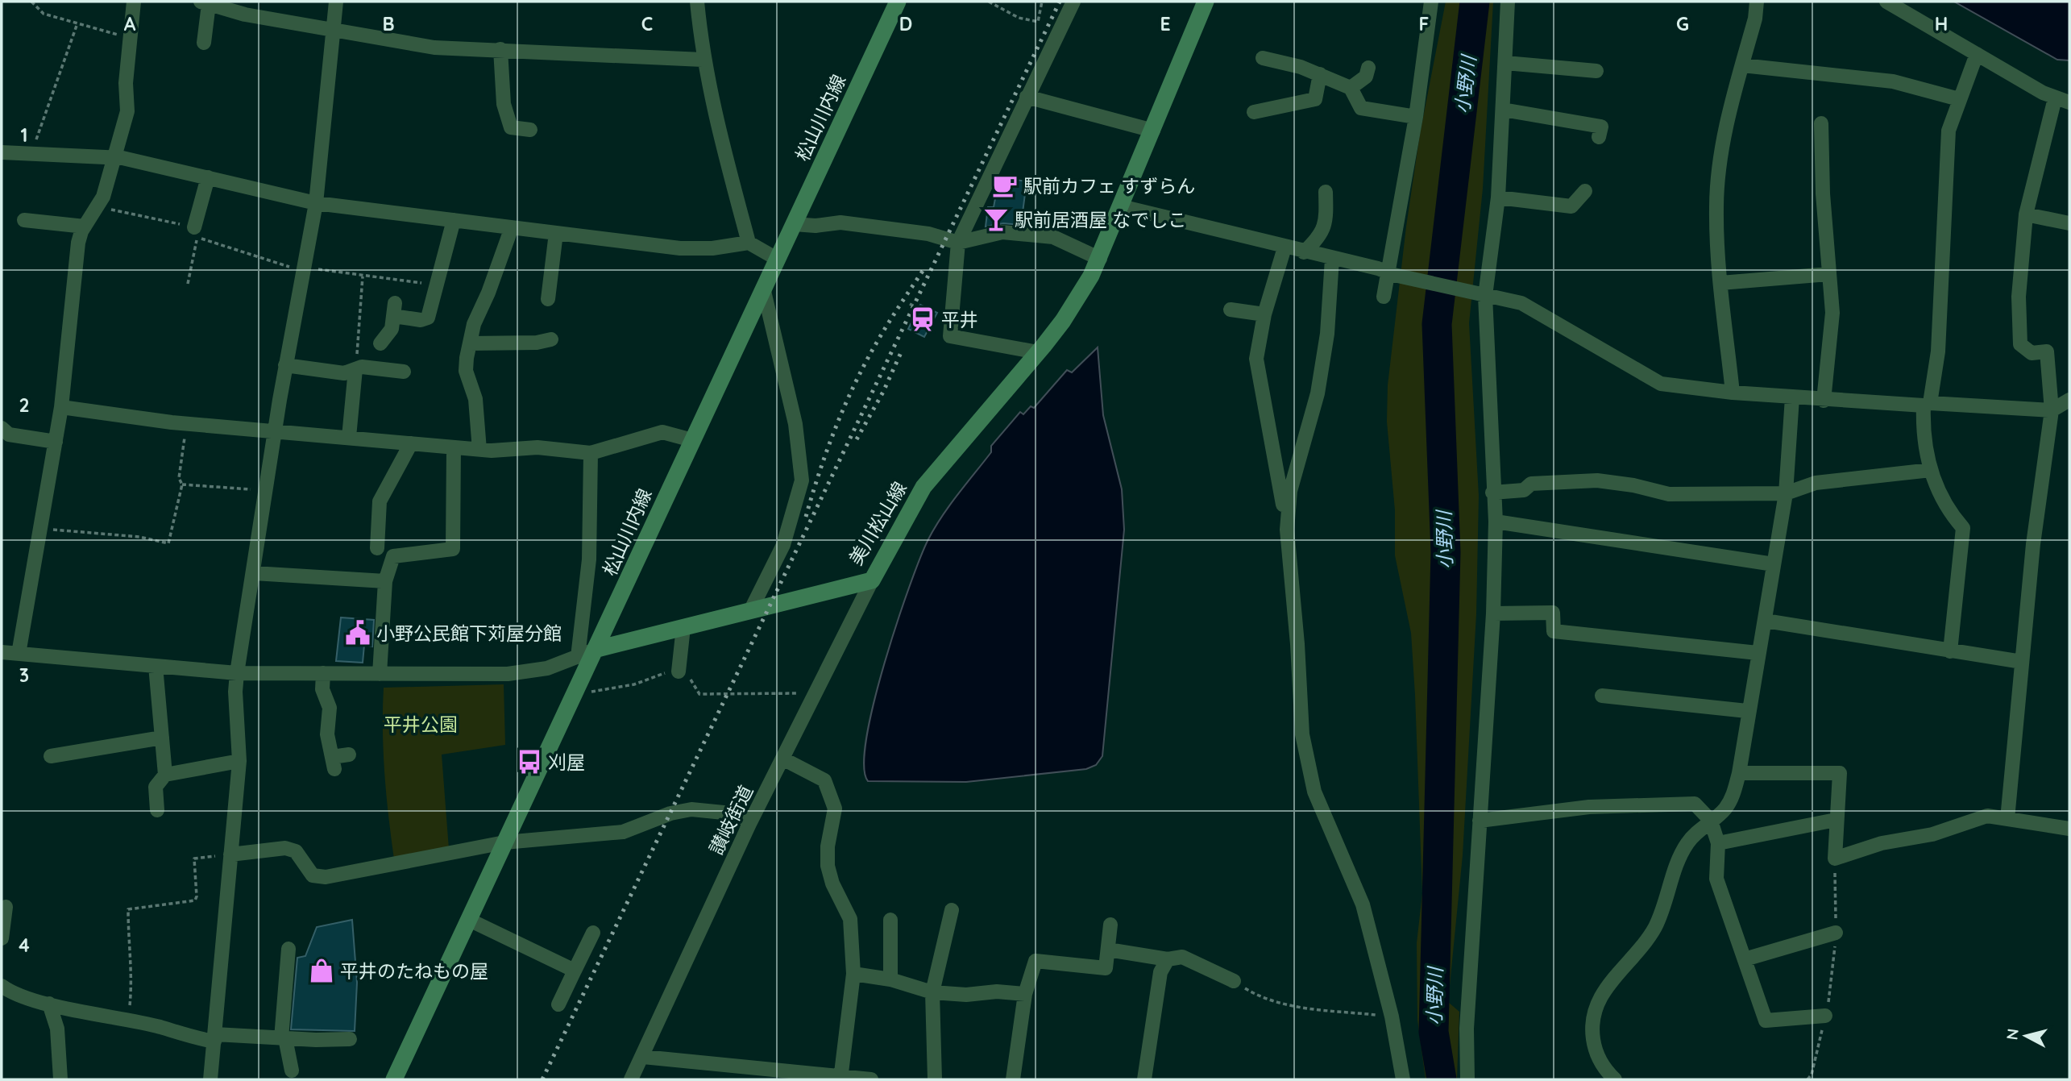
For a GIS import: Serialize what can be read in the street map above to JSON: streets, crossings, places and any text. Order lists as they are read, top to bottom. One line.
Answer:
{"streets":{"main road":["松山川内線","美川松山線"],"street":["讃岐街道"]},"crossings":[["松山川内線","美川松山線"],["美川松山線","讃岐街道"]],"water":["小野川"],"parks":["平井公園"],"places":{"cafe":["駅前カフェ すずらん"],"bar":["駅前居酒屋 なでしこ"],"station":["平井"],"public building":["小野公民館下苅屋分館"],"bus stop":["刈屋"],"shop":["平井のたねもの屋"]},"north":"left","grid":{"columns":["A","B","C","D","E","F","G","H"],"rows":["1","2","3","4"]}}
